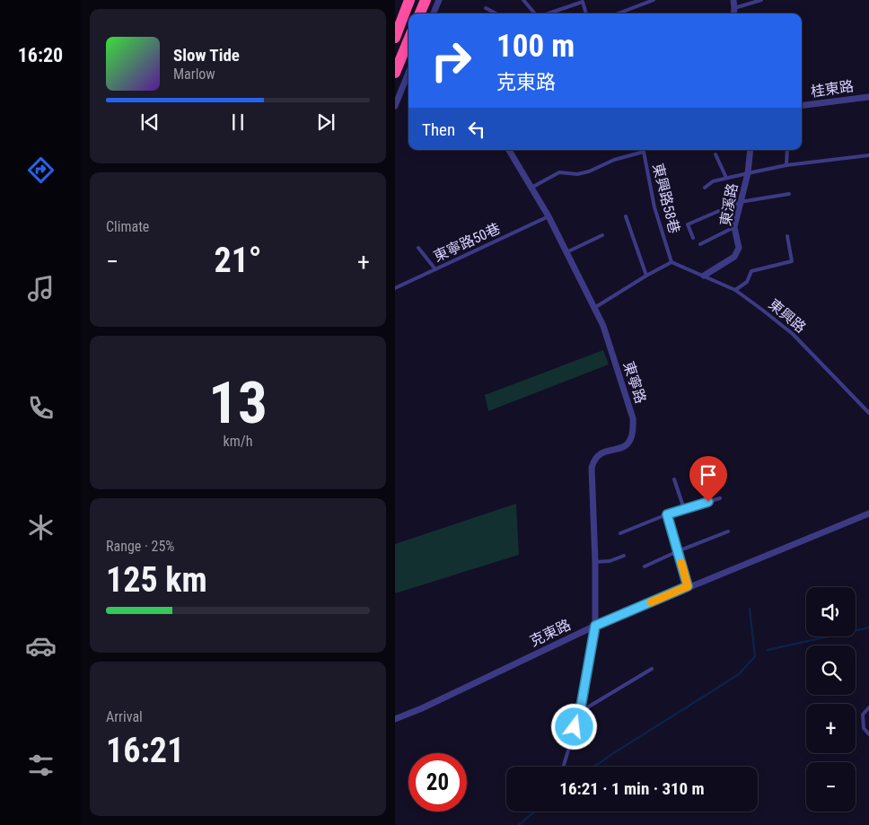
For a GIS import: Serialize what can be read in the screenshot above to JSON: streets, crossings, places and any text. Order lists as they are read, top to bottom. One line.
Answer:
{"streets":{"street":["桂東路","東溪路","東寧路","克東路"],"lane":["東興路58巷","東寧路50巷","東興路"]},"crossings":[["東興路58巷","東興路"],["東興路58巷","東寧路"],["東溪路","東興路"],["東寧路50巷","東寧路"],["東寧路","克東路"]],"page":{"tabs":"16:20","turn":["100 m","克東路"],"song":["Slow Tide","Marlow"],"then":"Then","tile":["Climate",["13","km/h"],["Range · 25%","125 km"],["Arrival","16:21"]],"heat":["−","21°","+"],"map_buttons":["+","−"],"limit":"20","trip":"16:21 · 1 min · 310 m"}}
